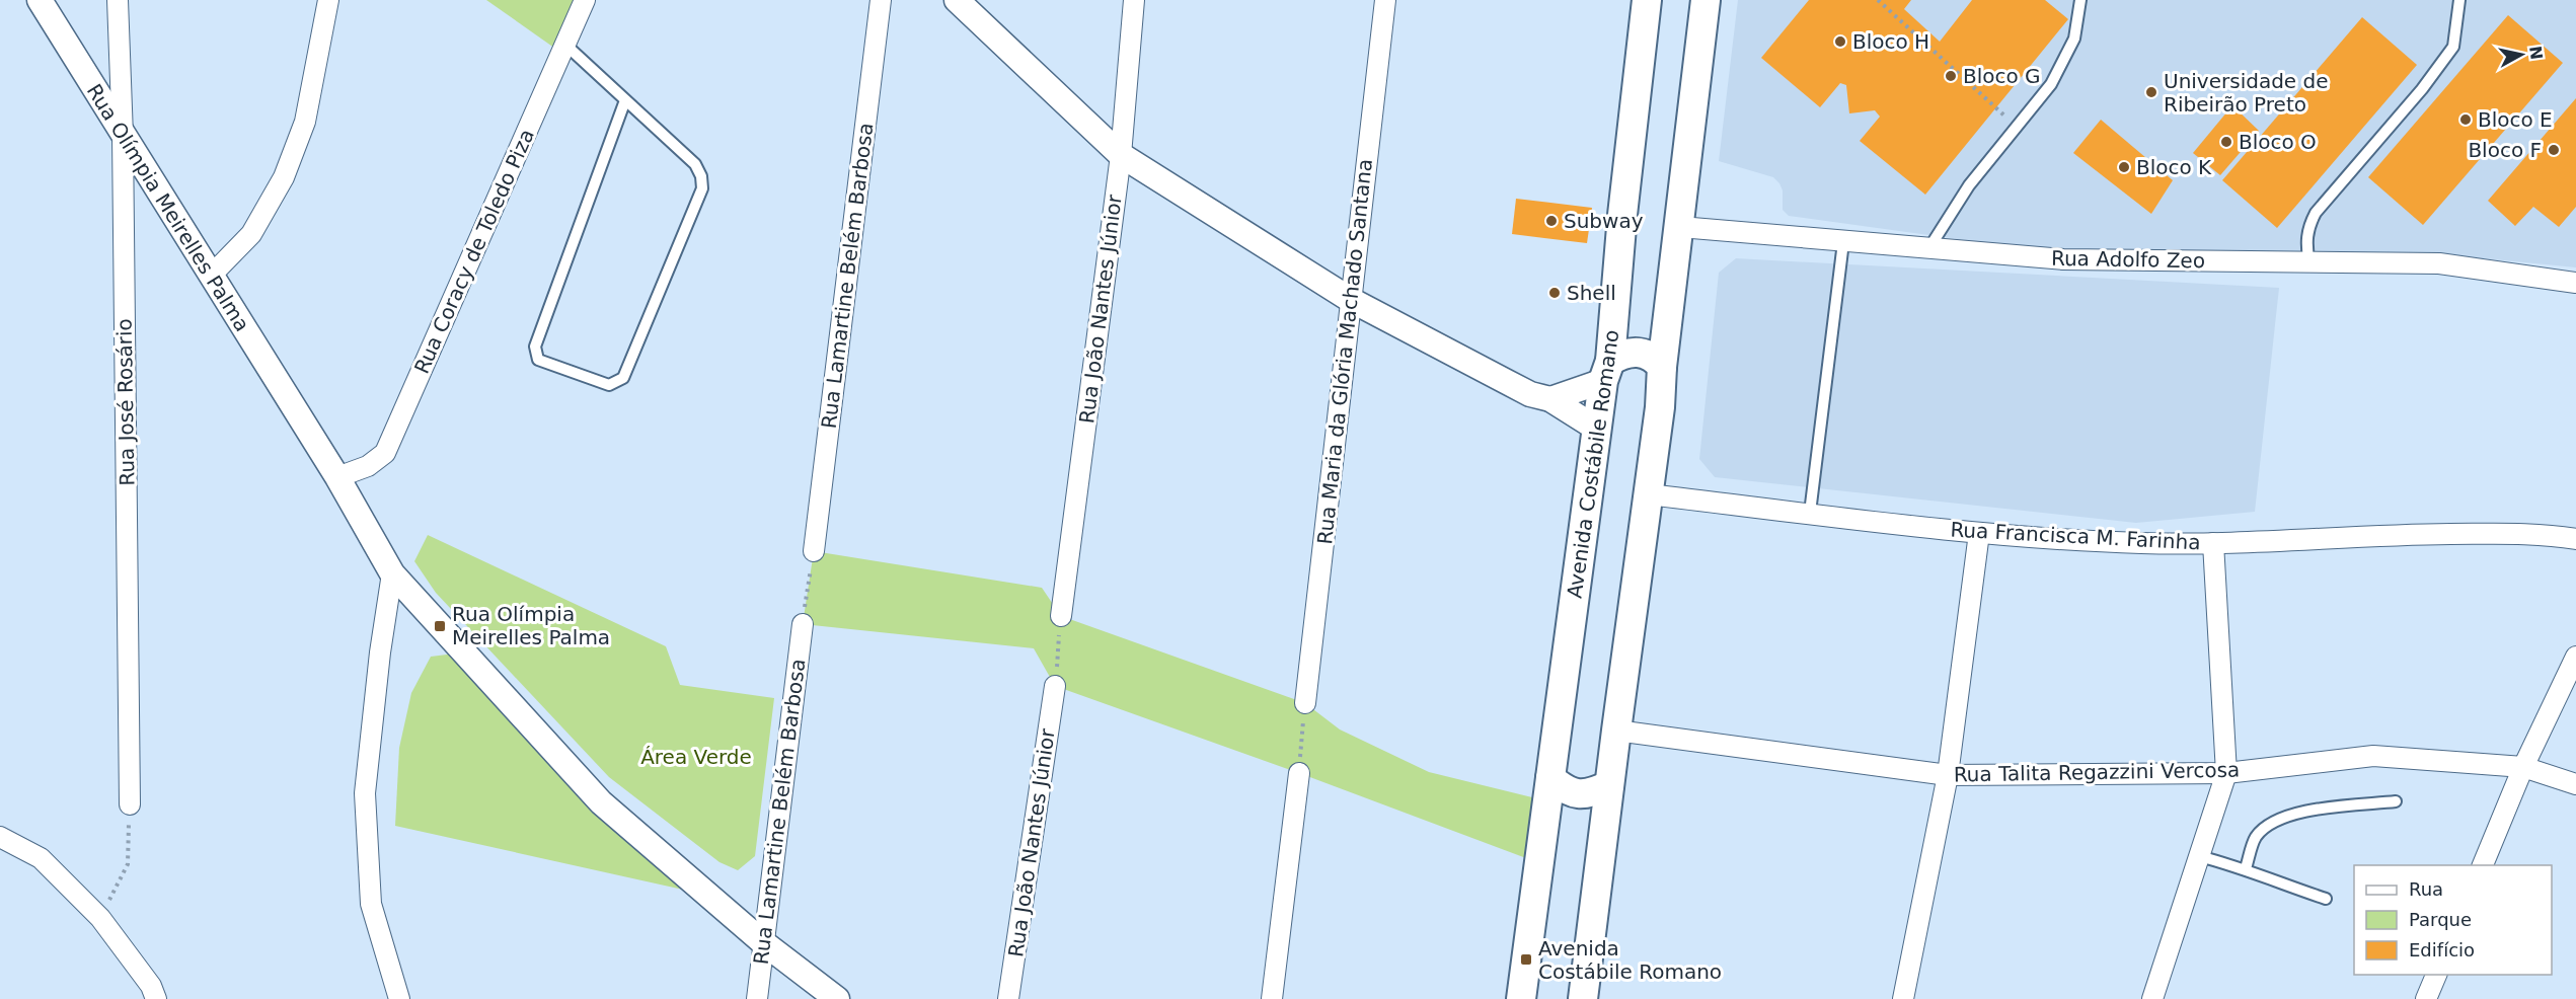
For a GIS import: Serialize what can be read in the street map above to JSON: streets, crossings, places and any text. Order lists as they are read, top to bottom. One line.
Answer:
{"streets":{"main road":["Avenida Costábile Romano"],"street":["Rua Olímpia Meirelles Palma","Rua Coracy de Toledo Piza","Rua Adolfo Zeo","Rua Lamartine Belém Barbosa","Rua João Nantes Júnior","Rua Maria da Glória Machado Santana","Rua José Rosário","Rua Francisca M. Farinha","Rua Talita Regazzini Vercosa"]},"crossings":[["Rua Olímpia Meirelles Palma","Rua Coracy de Toledo Piza"],["Rua Olímpia Meirelles Palma","Rua Lamartine Belém Barbosa"],["Rua Olímpia Meirelles Palma","Rua José Rosário"]],"parks":["Área Verde"],"places":{"other":["Bloco H","Bloco G","Universidade de Ribeirão Preto","Bloco E","Bloco O","Bloco F","Bloco K","Subway","Shell"],"transit":["Rua Olímpia Meirelles Palma","Avenida Costábile Romano"]},"legend":["Rua","Parque","Edifício"],"north":"right"}
